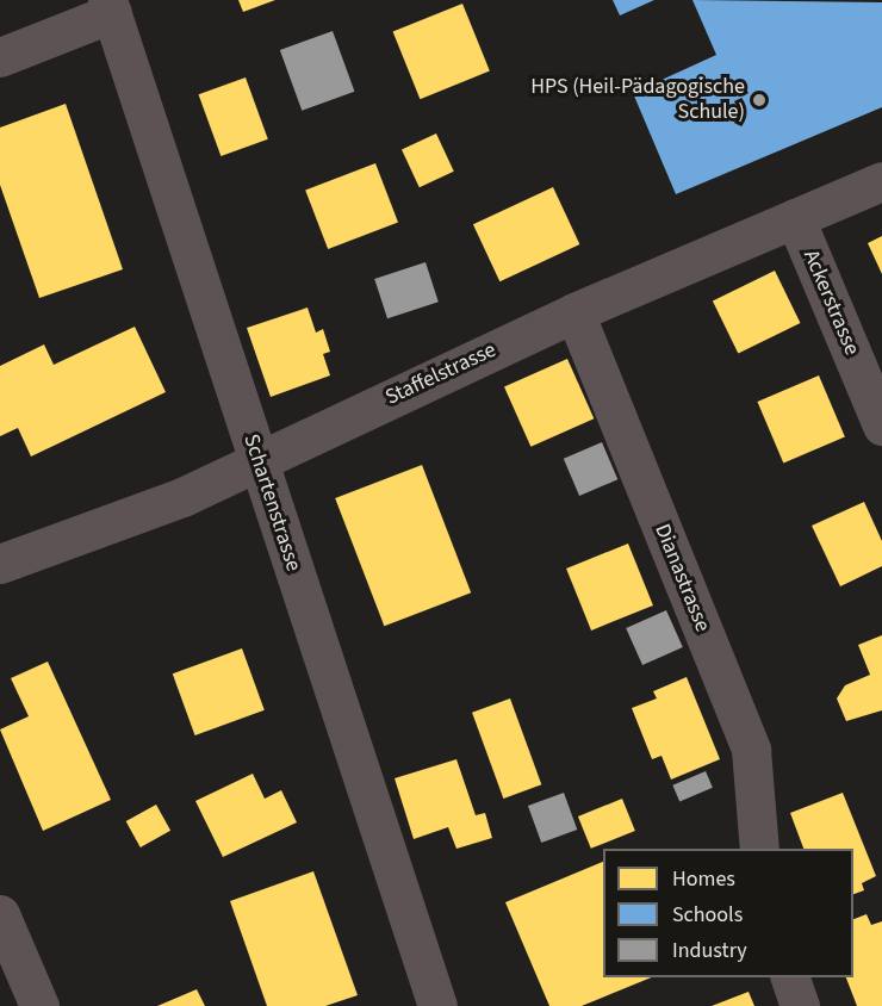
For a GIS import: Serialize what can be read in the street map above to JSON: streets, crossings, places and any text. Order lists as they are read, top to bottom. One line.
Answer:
{"streets":{"street":["Ackerstrasse","Staffelstrasse","Schartenstrasse","Dianastrasse"]},"crossings":[["Ackerstrasse","Staffelstrasse"],["Staffelstrasse","Schartenstrasse"],["Staffelstrasse","Dianastrasse"]],"places":["HPS (Heil-Pädagogische Schule)"],"legend":["Homes","Schools","Industry"]}
